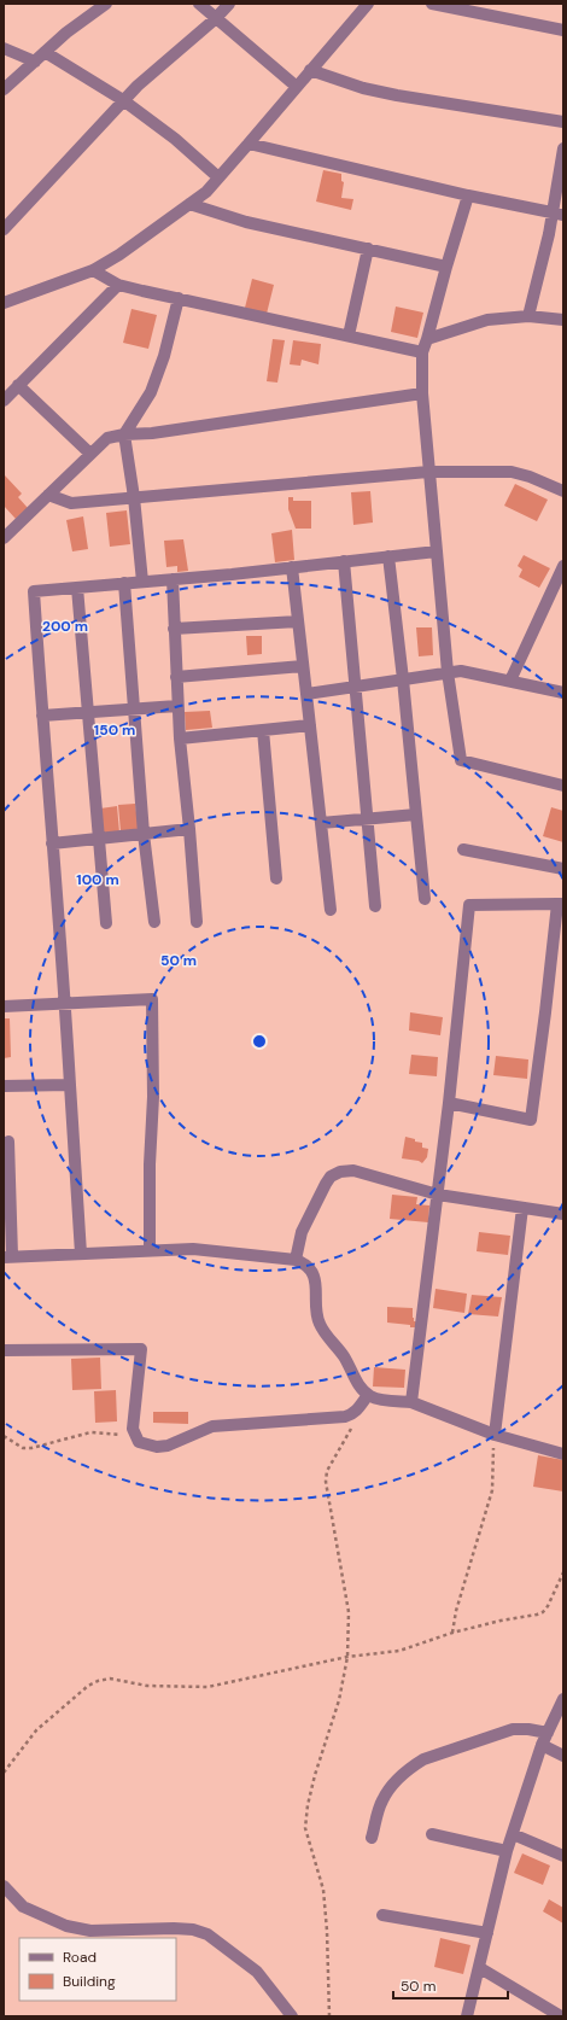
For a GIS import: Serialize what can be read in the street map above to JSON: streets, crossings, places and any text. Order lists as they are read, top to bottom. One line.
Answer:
{"legend":["Road","Building"],"scale_bar":"50 m","rings":["200 m","150 m","100 m","50 m"]}
